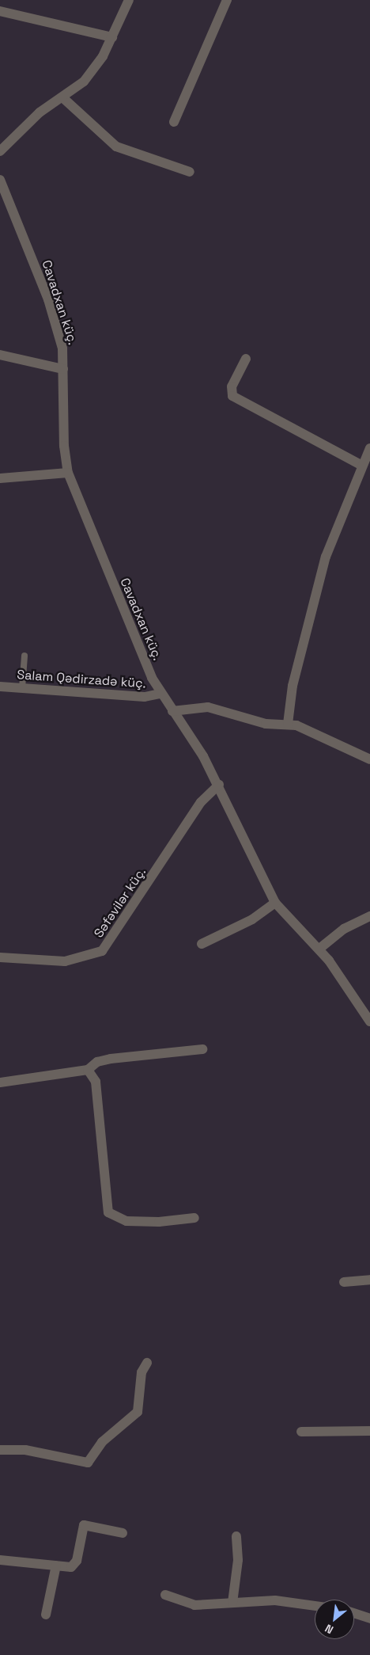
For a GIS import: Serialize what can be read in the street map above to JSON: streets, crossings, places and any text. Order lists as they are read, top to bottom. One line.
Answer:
{"streets":{"street":["Cavadxan küç.","Salam Qədirzadə küç.","Səfəvilər küç."]},"crossings":[["Cavadxan küç.","Salam Qədirzadə küç."],["Cavadxan küç.","Səfəvilər küç."]],"north":"bottom left"}
